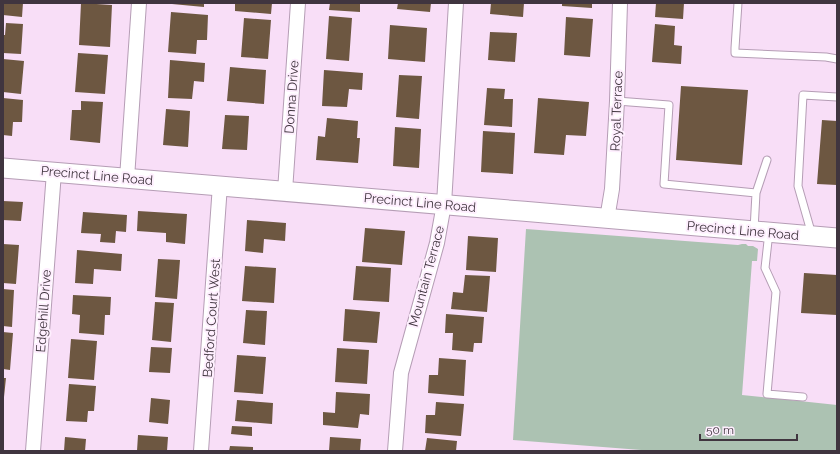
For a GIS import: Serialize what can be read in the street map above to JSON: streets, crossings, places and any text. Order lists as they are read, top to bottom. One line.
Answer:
{"streets":{"main road":["Precinct Line Road"],"street":["Donna Drive","Royal Terrace","Mountain Terrace","Edgehill Drive","Bedford Court West"]},"crossings":[["Donna Drive","Precinct Line Road"],["Royal Terrace","Precinct Line Road"],["Precinct Line Road","Mountain Terrace"],["Precinct Line Road","Edgehill Drive"],["Precinct Line Road","Bedford Court West"]],"scale_bar":"50 m"}
